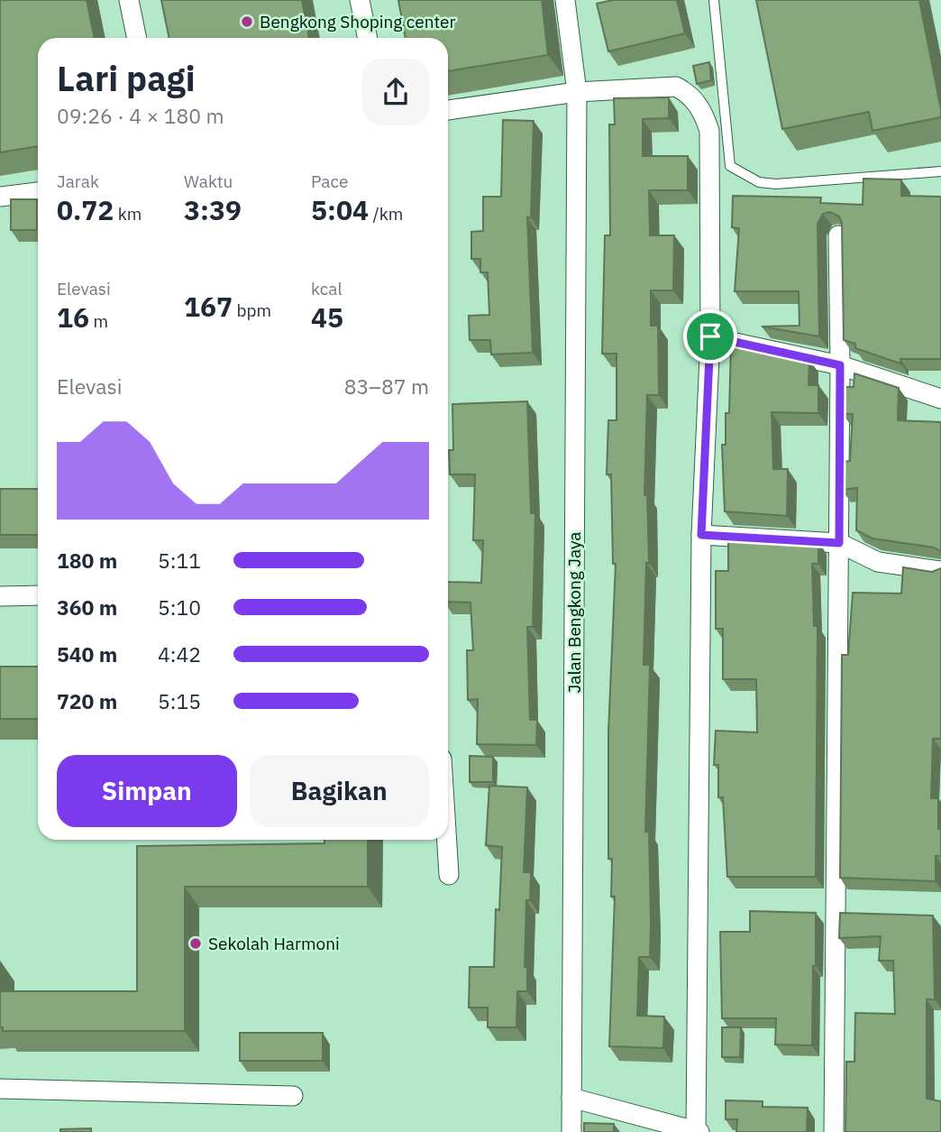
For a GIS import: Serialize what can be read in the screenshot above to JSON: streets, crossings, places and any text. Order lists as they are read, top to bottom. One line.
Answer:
{"streets":{"street":["Jalan Bengkong Jaya"]},"places":["Bengkong Shoping center","Sekolah Harmoni"],"page":{"heading":["Lari pagi","09:26 · 4 × 180 m"],"stats":[["Jarak","0.72 km"],["Waktu","3:39"],["Pace","5:04 /km"],["Elevasi","16 m"],["167 bpm"],["kcal","45"]],"chart":["Elevasi","83–87 m"],"list":[{"name":"180 m","note":"5:11"},{"name":"360 m","note":"5:10"},{"name":"540 m","note":"4:42"},{"name":"720 m","note":"5:15"}],"buttons":["Simpan","Bagikan"]}}
